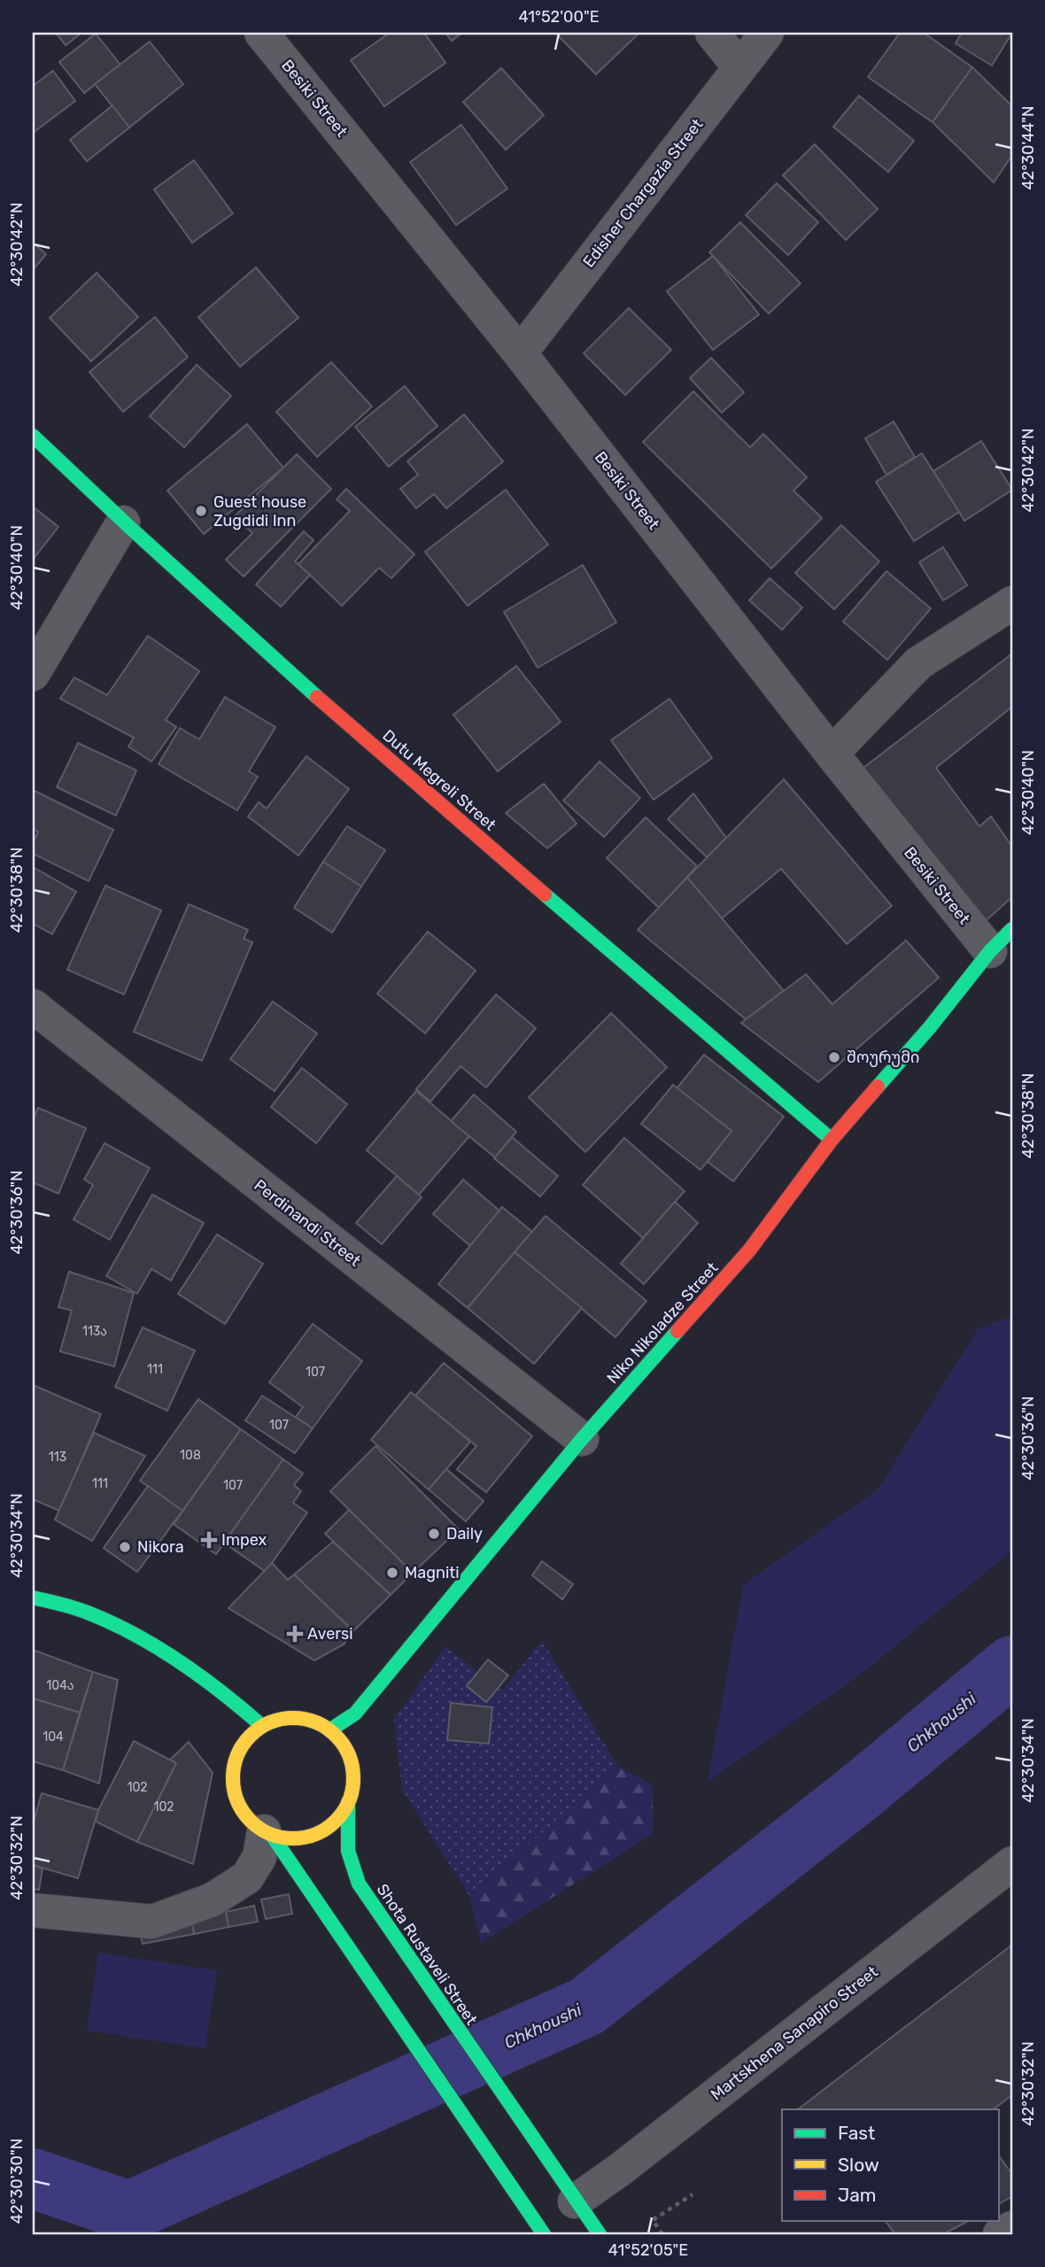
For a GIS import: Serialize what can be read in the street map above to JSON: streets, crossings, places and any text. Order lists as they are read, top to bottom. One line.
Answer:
{"streets":{"street":["Besiki Street","Edisher Chargazia Street","Dutu Megreli Street","Perdinandi Street","Niko Nikoladze Street","Shota Rustaveli Street","Martskhena Sanapiro Street"]},"crossings":[["Besiki Street","Edisher Chargazia Street"],["Besiki Street","Niko Nikoladze Street"],["Dutu Megreli Street","Niko Nikoladze Street"],["Perdinandi Street","Niko Nikoladze Street"],["Niko Nikoladze Street","Shota Rustaveli Street"],["Shota Rustaveli Street","Martskhena Sanapiro Street"]],"water":["Chkhoushi"],"places":{"other":["Guest house Zugdidi Inn","შოურუმი","Daily","Nikora","Magniti"],"health":["Impex","Aversi"]},"house_numbers":["113ა","111","107","107","108","113","111","107","104ა","104","102","102"],"legend":["Fast","Slow","Jam"],"coordinates":["41°52'00\"E","42°30'44\"N","42°30'42\"N","42°30'40\"N","42°30'38\"N","42°30'36\"N","42°30'34\"N","42°30'32\"N","42°30'30\"N","41°52'05\"E"]}
